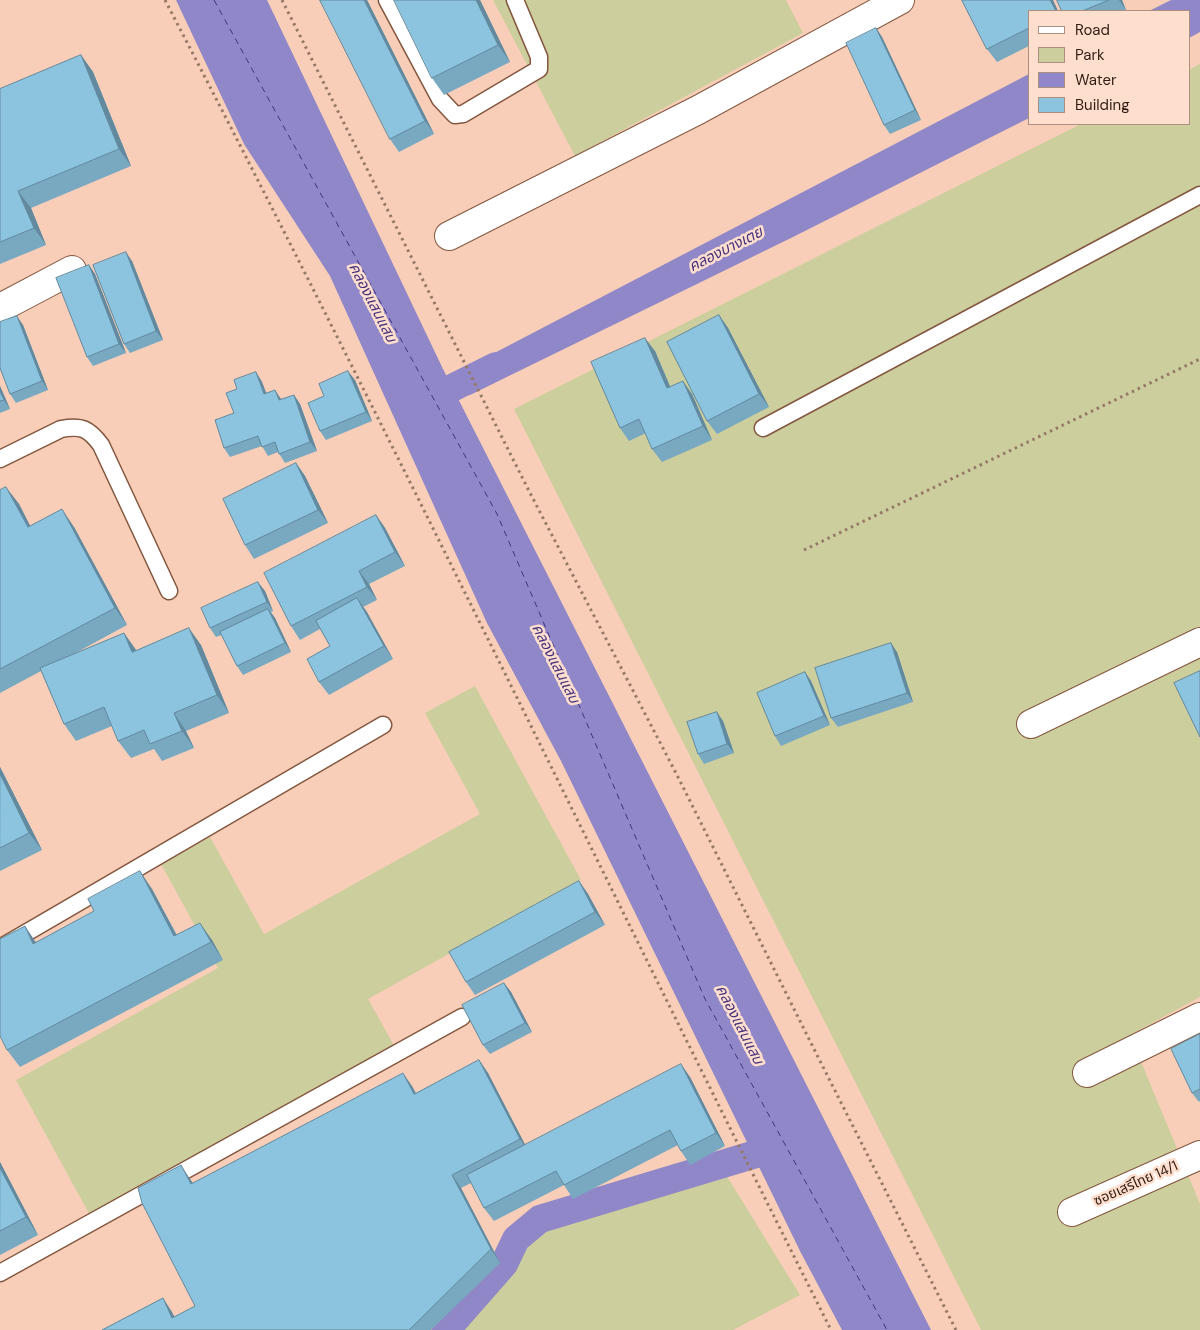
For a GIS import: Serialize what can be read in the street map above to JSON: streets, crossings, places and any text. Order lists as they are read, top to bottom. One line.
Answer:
{"streets":{"street":["ซอยเสรีไทย 14/1"]},"water":["คลองบางเตย","คลองแสนแสบ"],"legend":["Road","Park","Water","Building"]}
